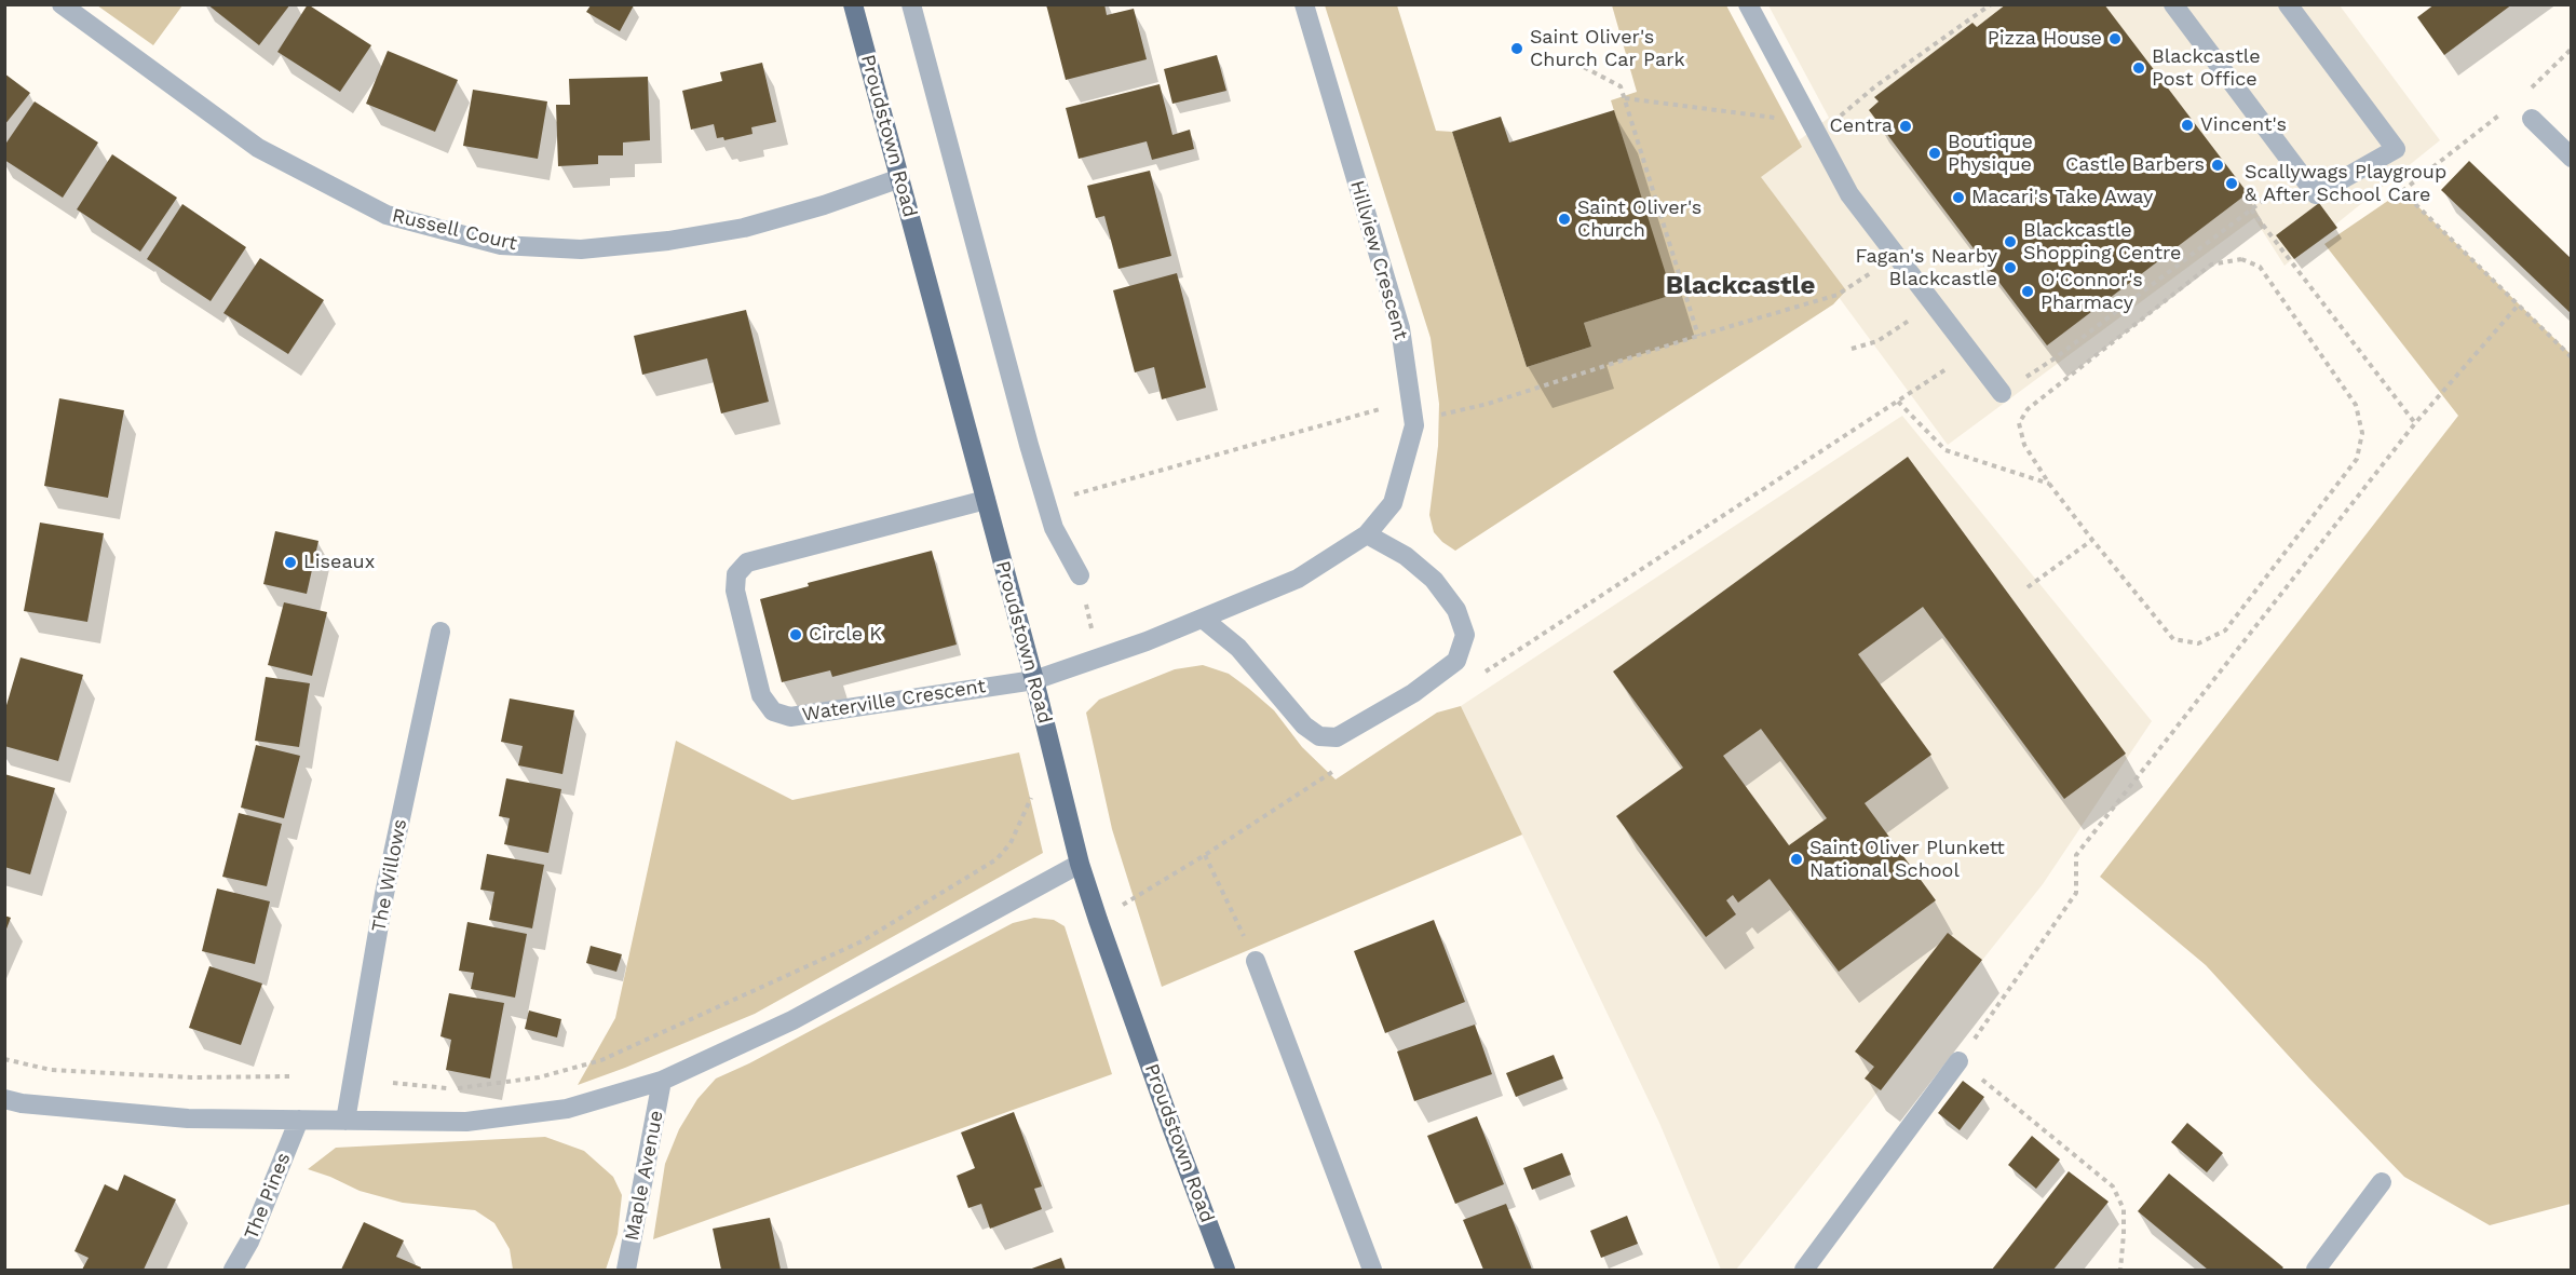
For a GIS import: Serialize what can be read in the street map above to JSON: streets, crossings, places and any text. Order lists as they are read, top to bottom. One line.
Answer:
{"streets":{"main road":["Proudstown Road"],"street":["Russell Court","Hillview Crescent","Waterville Crescent","The Willows","Maple Avenue","The Pines"]},"crossings":[["Proudstown Road","Russell Court"],["Proudstown Road","Hillview Crescent"],["Proudstown Road","Waterville Crescent"],["Hillview Crescent","Waterville Crescent"]],"districts":["Blackcastle"],"places":["Pizza House","Saint Oliver's Church Car Park","Blackcastle Post Office","Vincent's","Centra","Boutique Physique","Castle Barbers","Scallywags Playgroup & After School Care","Macari's Take Away","Saint Oliver's Church","Blackcastle Shopping Centre","Fagan's Nearby Blackcastle","O'Connor's Pharmacy","Liseaux","Circle K","Saint Oliver Plunkett National School"]}
